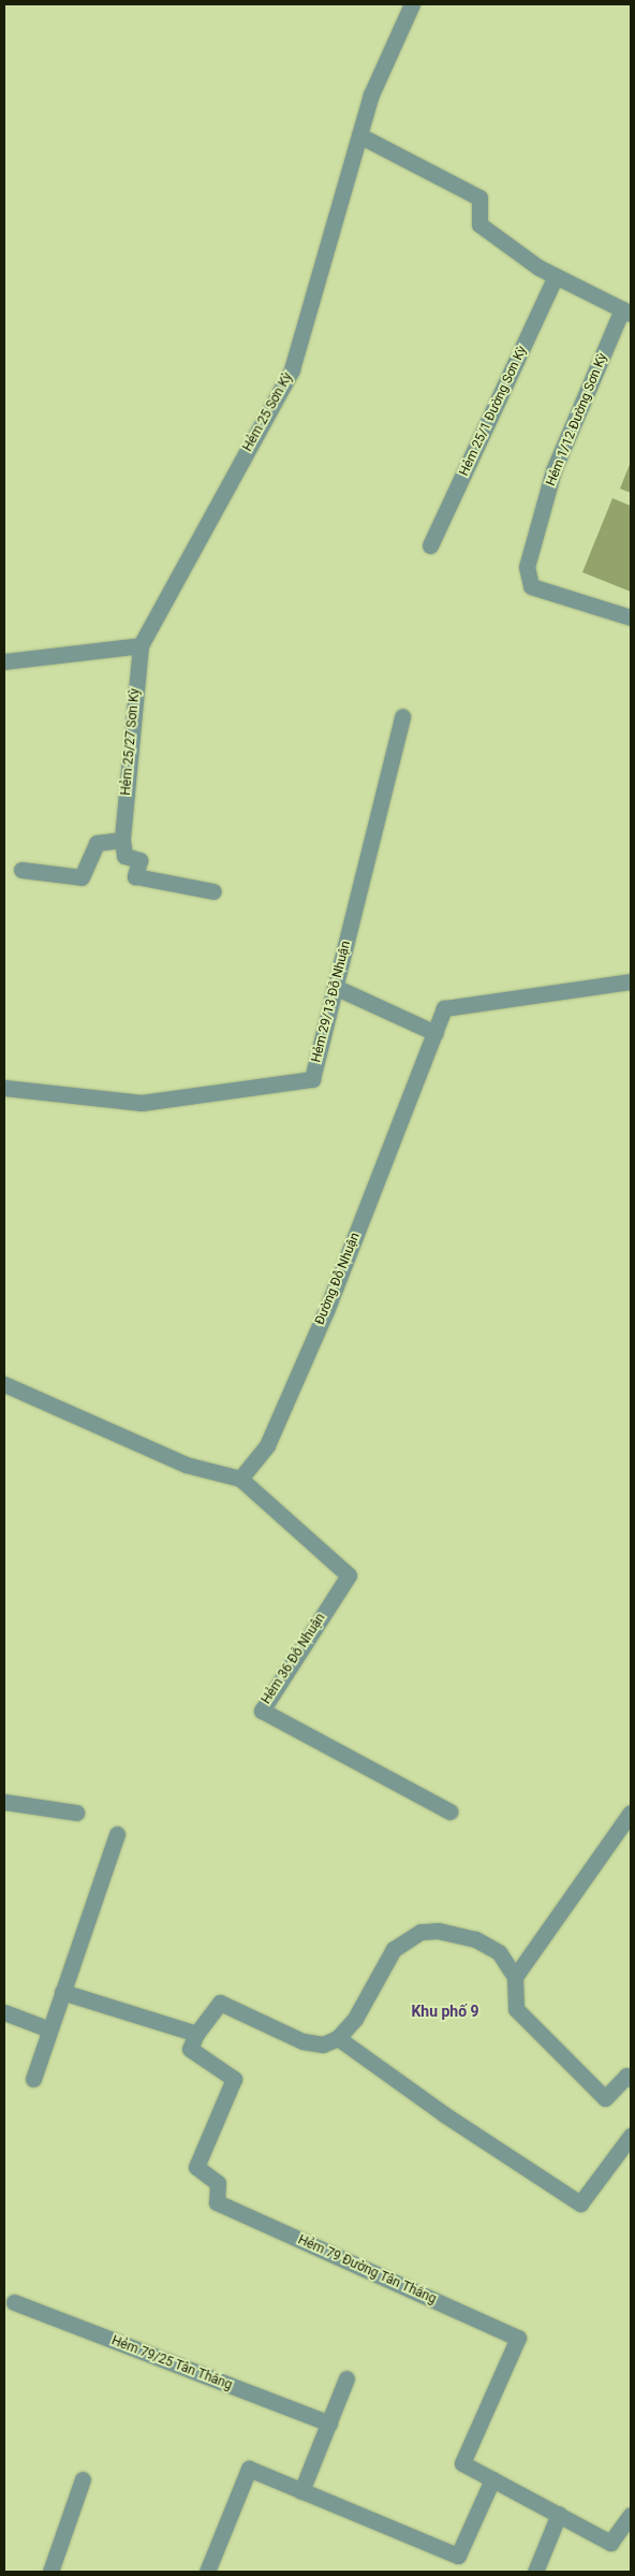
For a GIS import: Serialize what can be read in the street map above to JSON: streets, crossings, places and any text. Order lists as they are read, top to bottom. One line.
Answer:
{"streets":{"street":["Hẻm 25/1 Đường Sơn Kỳ","Hẻm 25 Sơn Kỳ","Hẻm 1/12 Đường Sơn Kỳ","Hẻm 25/27 Sơn Kỳ","Hẻm 29/13 Đỗ Nhuận","Đường Đỗ Nhuận","Hẻm 36 Đỗ Nhuận","Hẻm 79 Đường Tân Thắng","Hẻm 79/25 Tân Thắng"]},"crossings":[["Hẻm 25 Sơn Kỳ","Hẻm 25/27 Sơn Kỳ"],["Đường Đỗ Nhuận","Hẻm 36 Đỗ Nhuận"]],"districts":["Khu phố 9"]}
